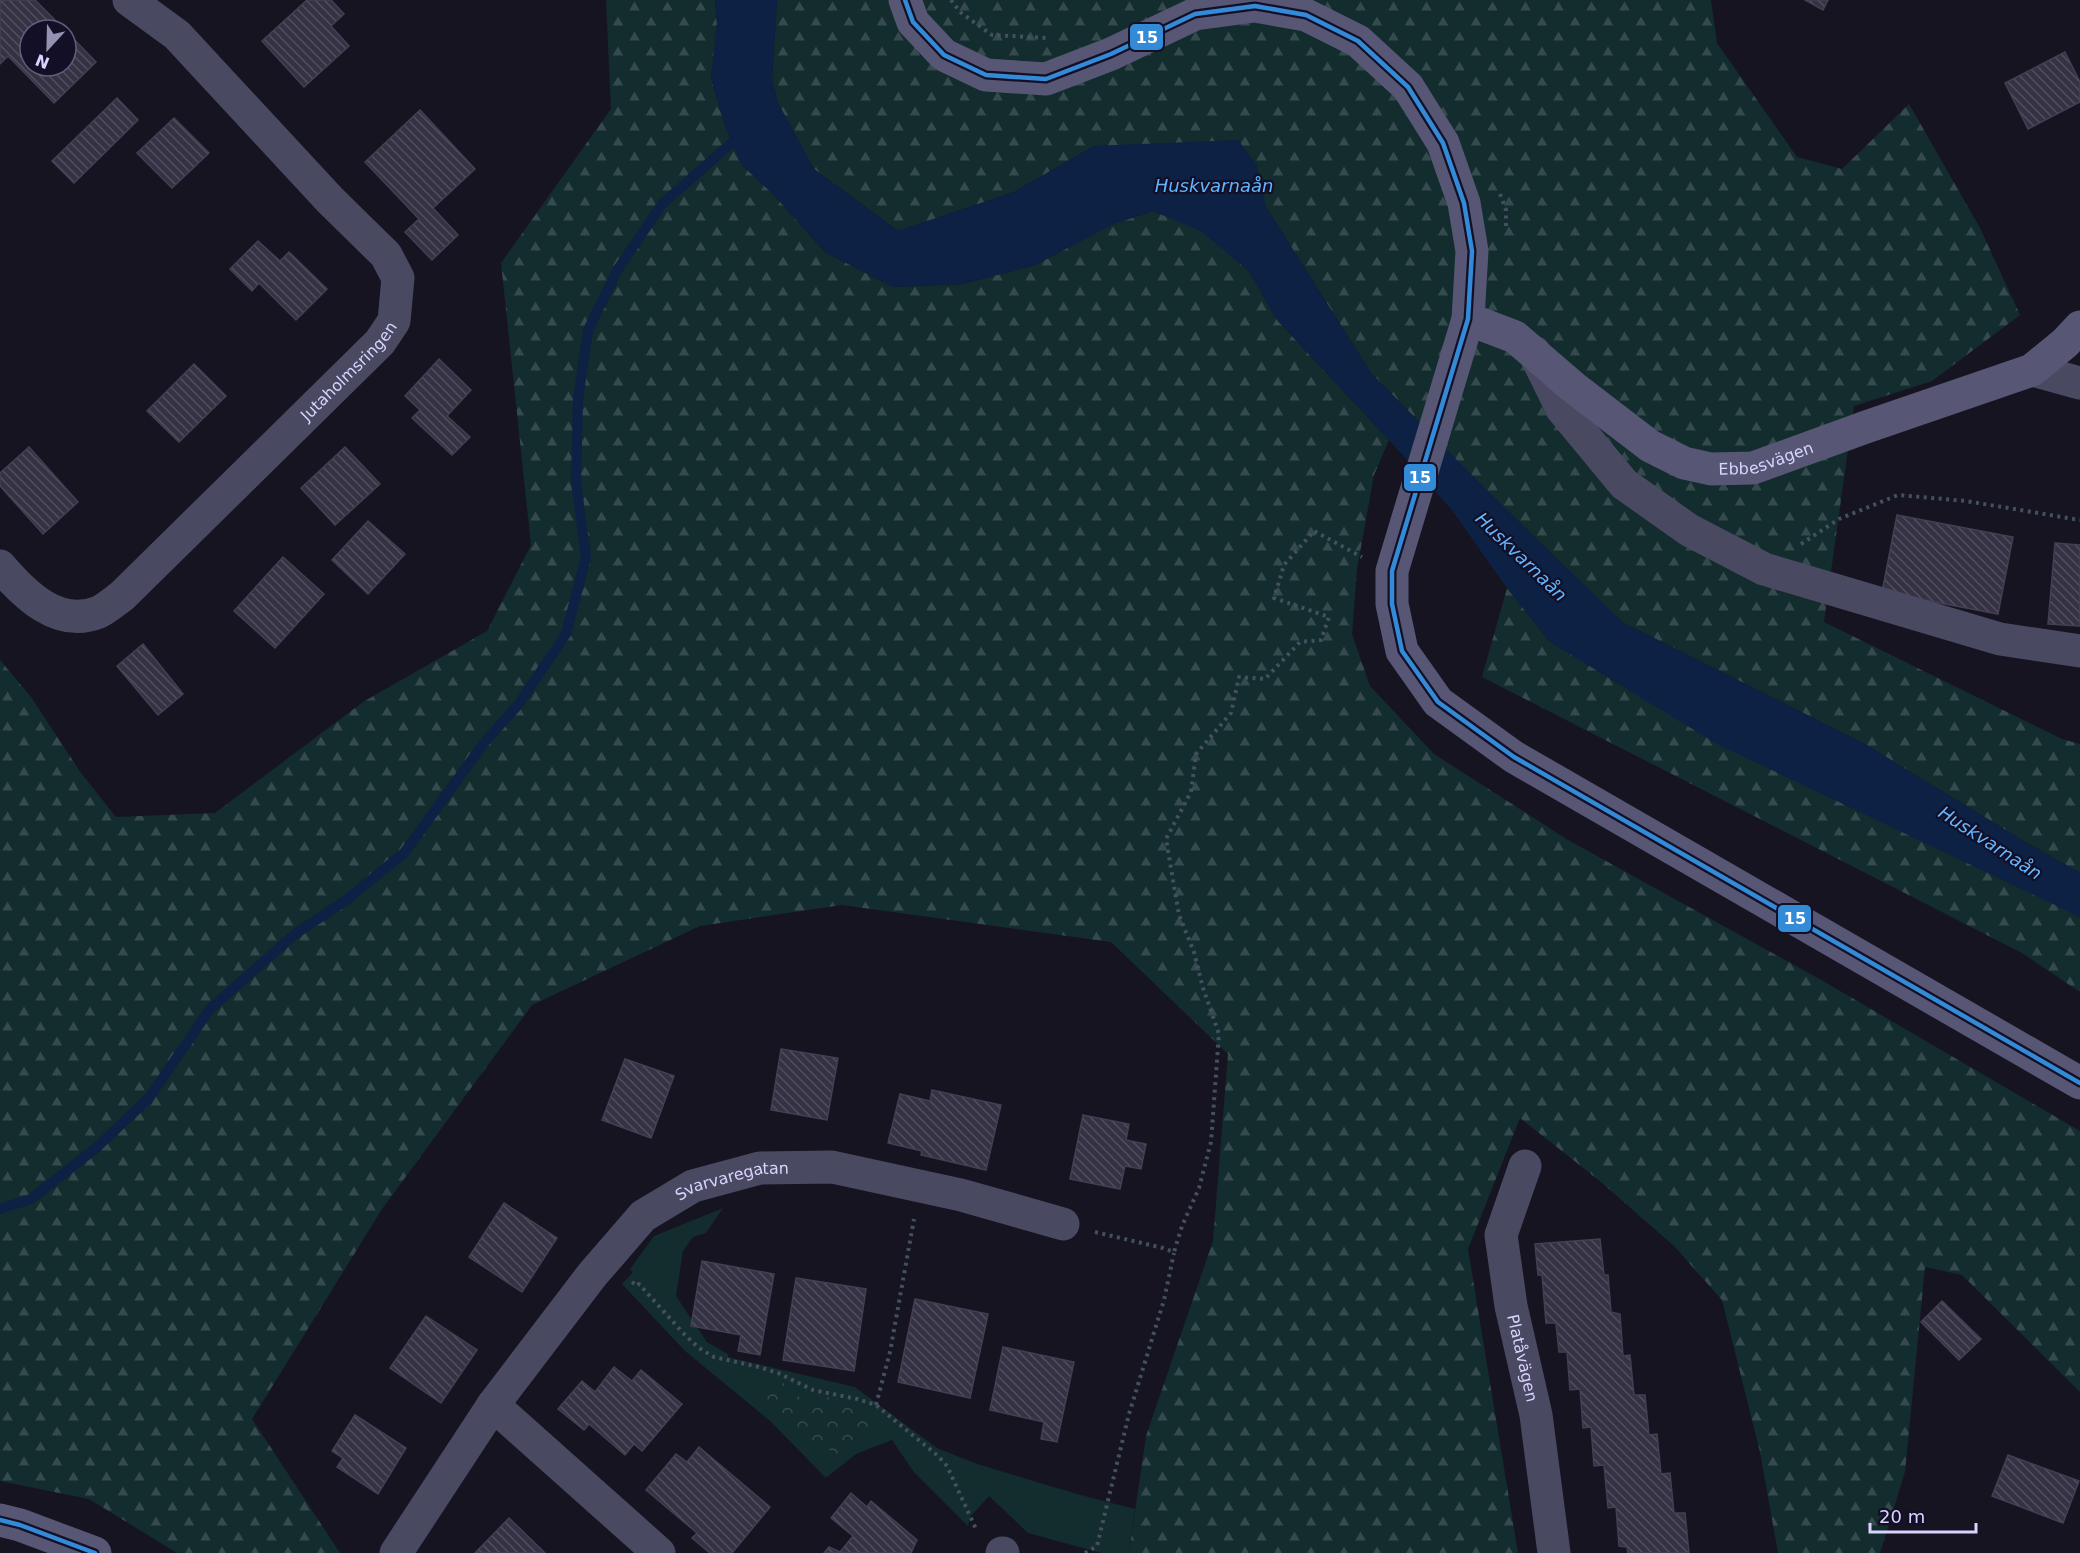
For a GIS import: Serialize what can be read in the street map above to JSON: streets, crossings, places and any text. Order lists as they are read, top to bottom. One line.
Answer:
{"streets":{"main road":["Ebbesvägen"],"street":["Jutaholmsringen","Svarvaregatan","Platåvägen"]},"water":["Huskvarnaån"],"lines":["transit line 15"],"scale_bar":"20 m","north":"bottom"}
